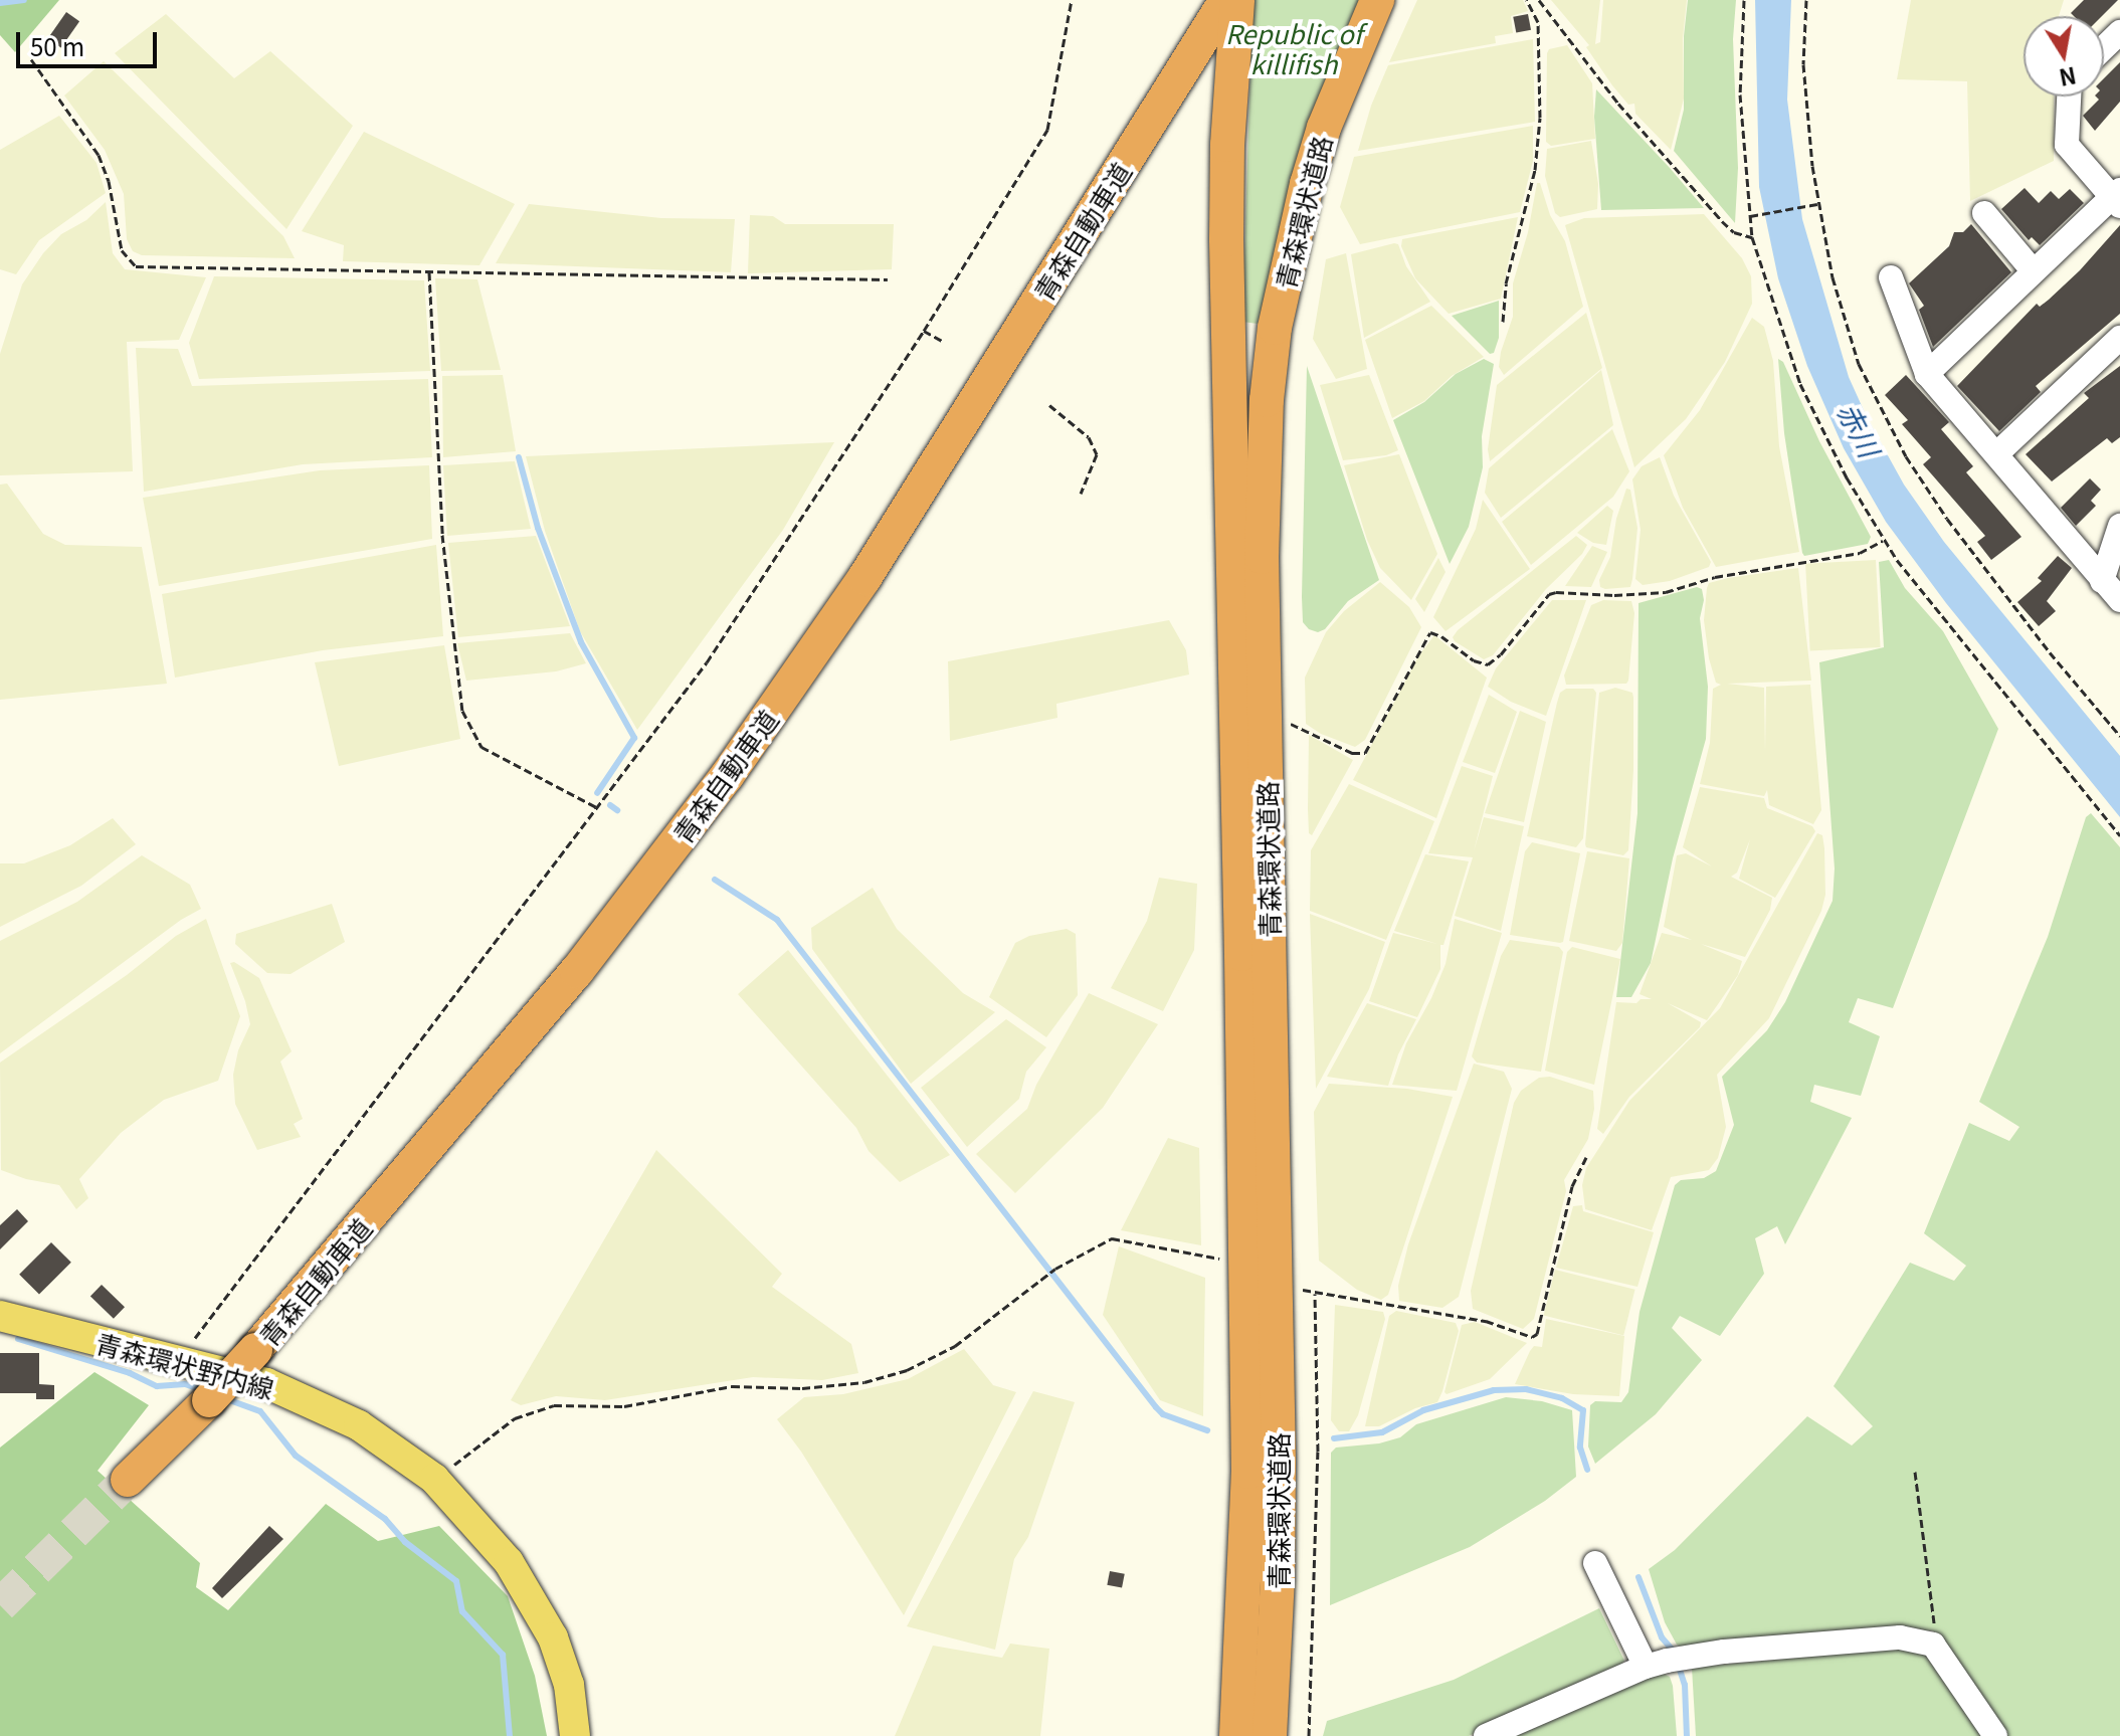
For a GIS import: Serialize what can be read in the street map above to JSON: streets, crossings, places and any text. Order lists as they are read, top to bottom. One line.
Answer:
{"streets":{"highway":["青森環状道路","青森自動車道"],"main road":["青森環状野内線"]},"water":["赤川"],"parks":["Republic of killifish"],"scale_bar":"50 m","north":"bottom"}
